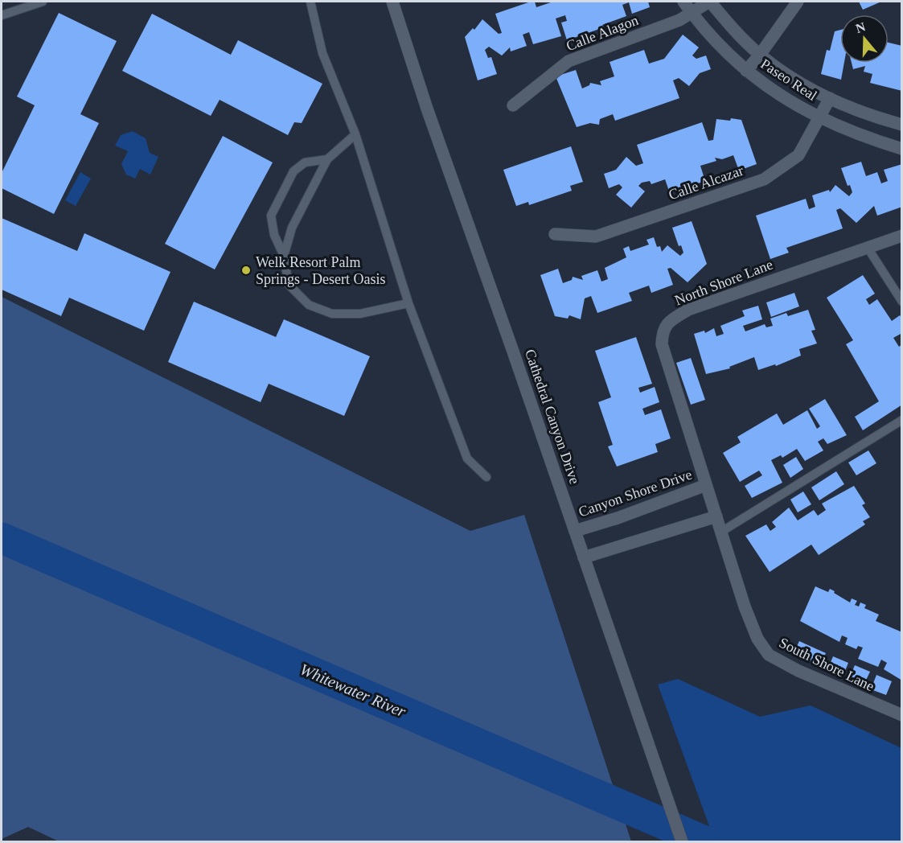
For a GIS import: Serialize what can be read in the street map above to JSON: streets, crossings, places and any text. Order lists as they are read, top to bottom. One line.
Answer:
{"streets":{"street":["Calle Alagon","Paseo Real","Calle Alcazar","North Shore Lane","Cathedral Canyon Drive","Canyon Shore Drive","South Shore Lane"]},"crossings":[["Calle Alagon","Paseo Real"],["Paseo Real","Calle Alcazar"],["North Shore Lane","Canyon Shore Drive"],["North Shore Lane","South Shore Lane"],["Cathedral Canyon Drive","Canyon Shore Drive"]],"water":["Whitewater River"],"places":["Welk Resort Palm Springs - Desert Oasis"],"north":"top"}
